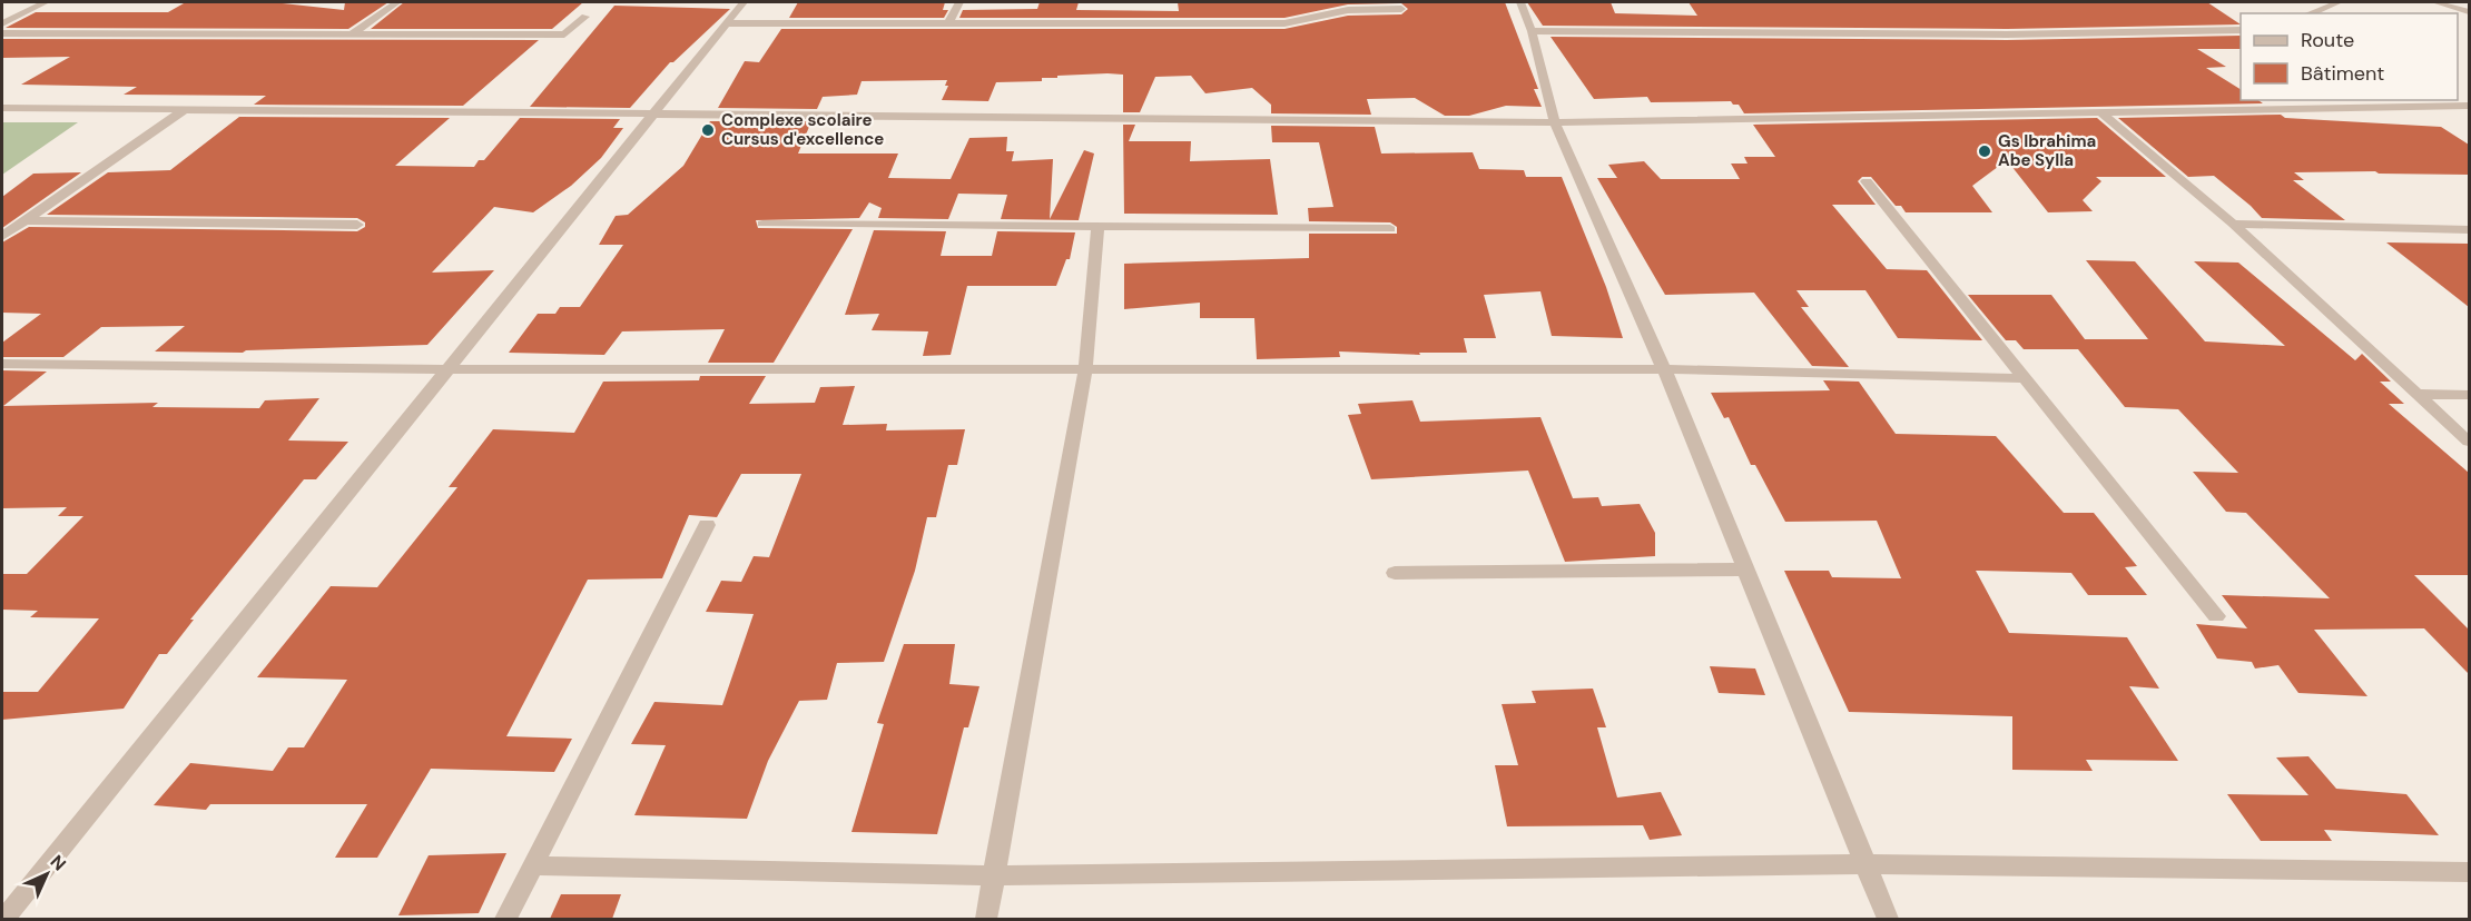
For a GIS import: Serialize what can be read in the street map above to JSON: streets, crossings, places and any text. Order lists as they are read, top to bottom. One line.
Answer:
{"places":["Complexe scolaire Cursus d'excellence","Gs Ibrahima Abe Sylla"],"legend":["Route","Bâtiment"],"north":"top right"}
